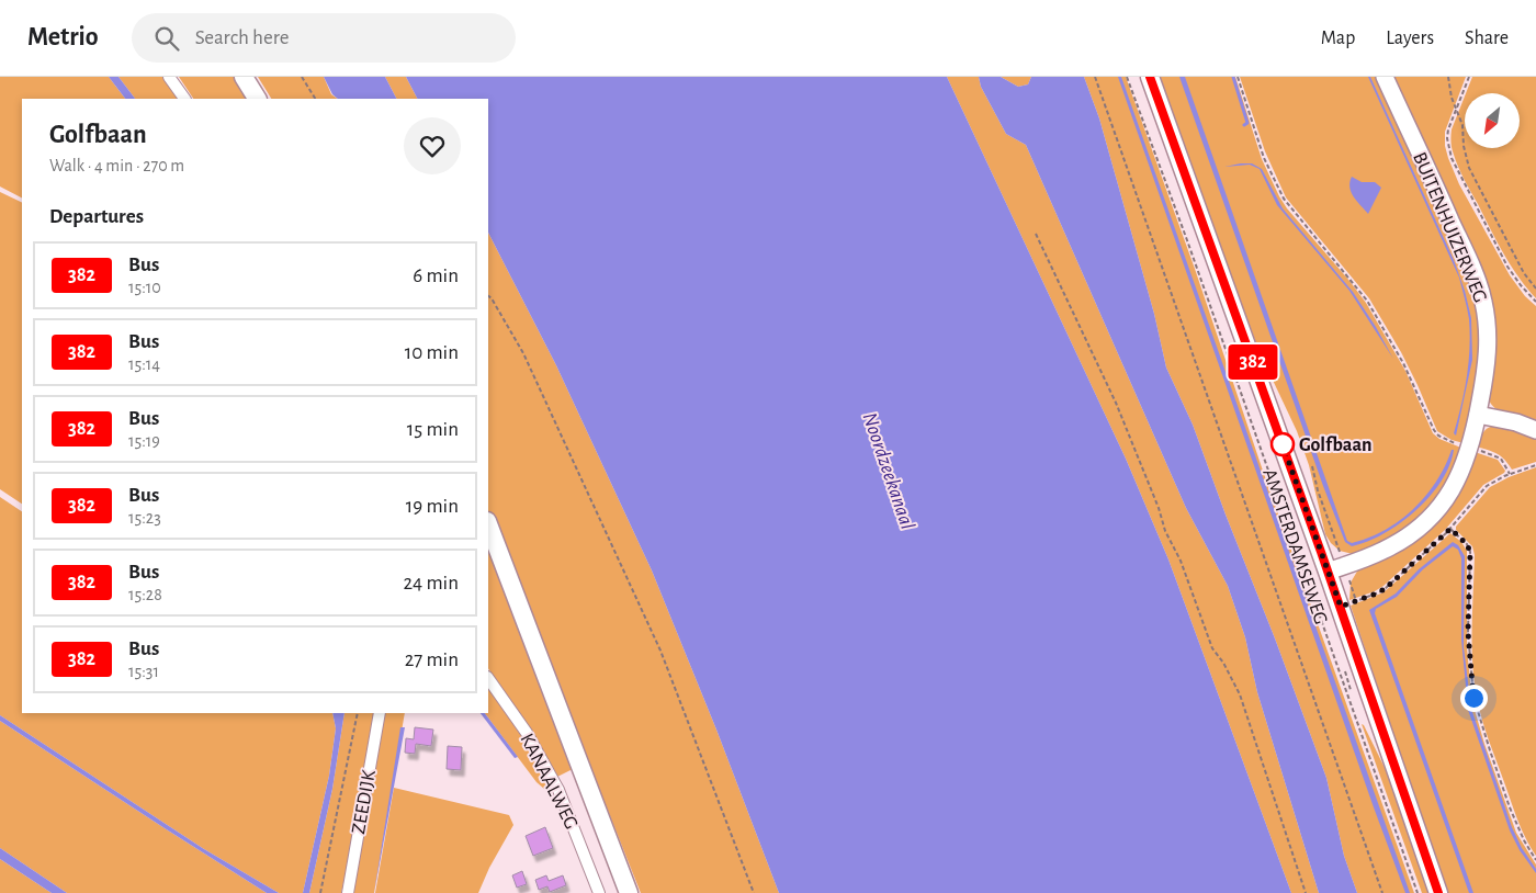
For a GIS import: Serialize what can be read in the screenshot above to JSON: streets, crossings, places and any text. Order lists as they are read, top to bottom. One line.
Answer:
{"streets":{"main road":["AMSTERDAMSEWEG"],"street":["BUITENHUIZERWEG","KANAALWEG","ZEEDIJK"]},"crossings":[["BUITENHUIZERWEG","AMSTERDAMSEWEG"]],"water":["Noordzeekanaal"],"places":["Golfbaan"],"lines":["bus line 382"],"north":"bottom left","page":{"header":"Metrio","search":"Search here","nav":["Map","Layers","Share"],"on_map":"382","heading":[["Golfbaan","Walk · 4 min · 270 m"],"Departures"],"list":[{"mark":"382","name":"Bus","note":"15:10","value":"6 min"},{"mark":"382","name":"Bus","note":"15:14","value":"10 min"},{"mark":"382","name":"Bus","note":"15:19","value":"15 min"},{"mark":"382","name":"Bus","note":"15:23","value":"19 min"},{"mark":"382","name":"Bus","note":"15:28","value":"24 min"},{"mark":"382","name":"Bus","note":"15:31","value":"27 min"}]}}
